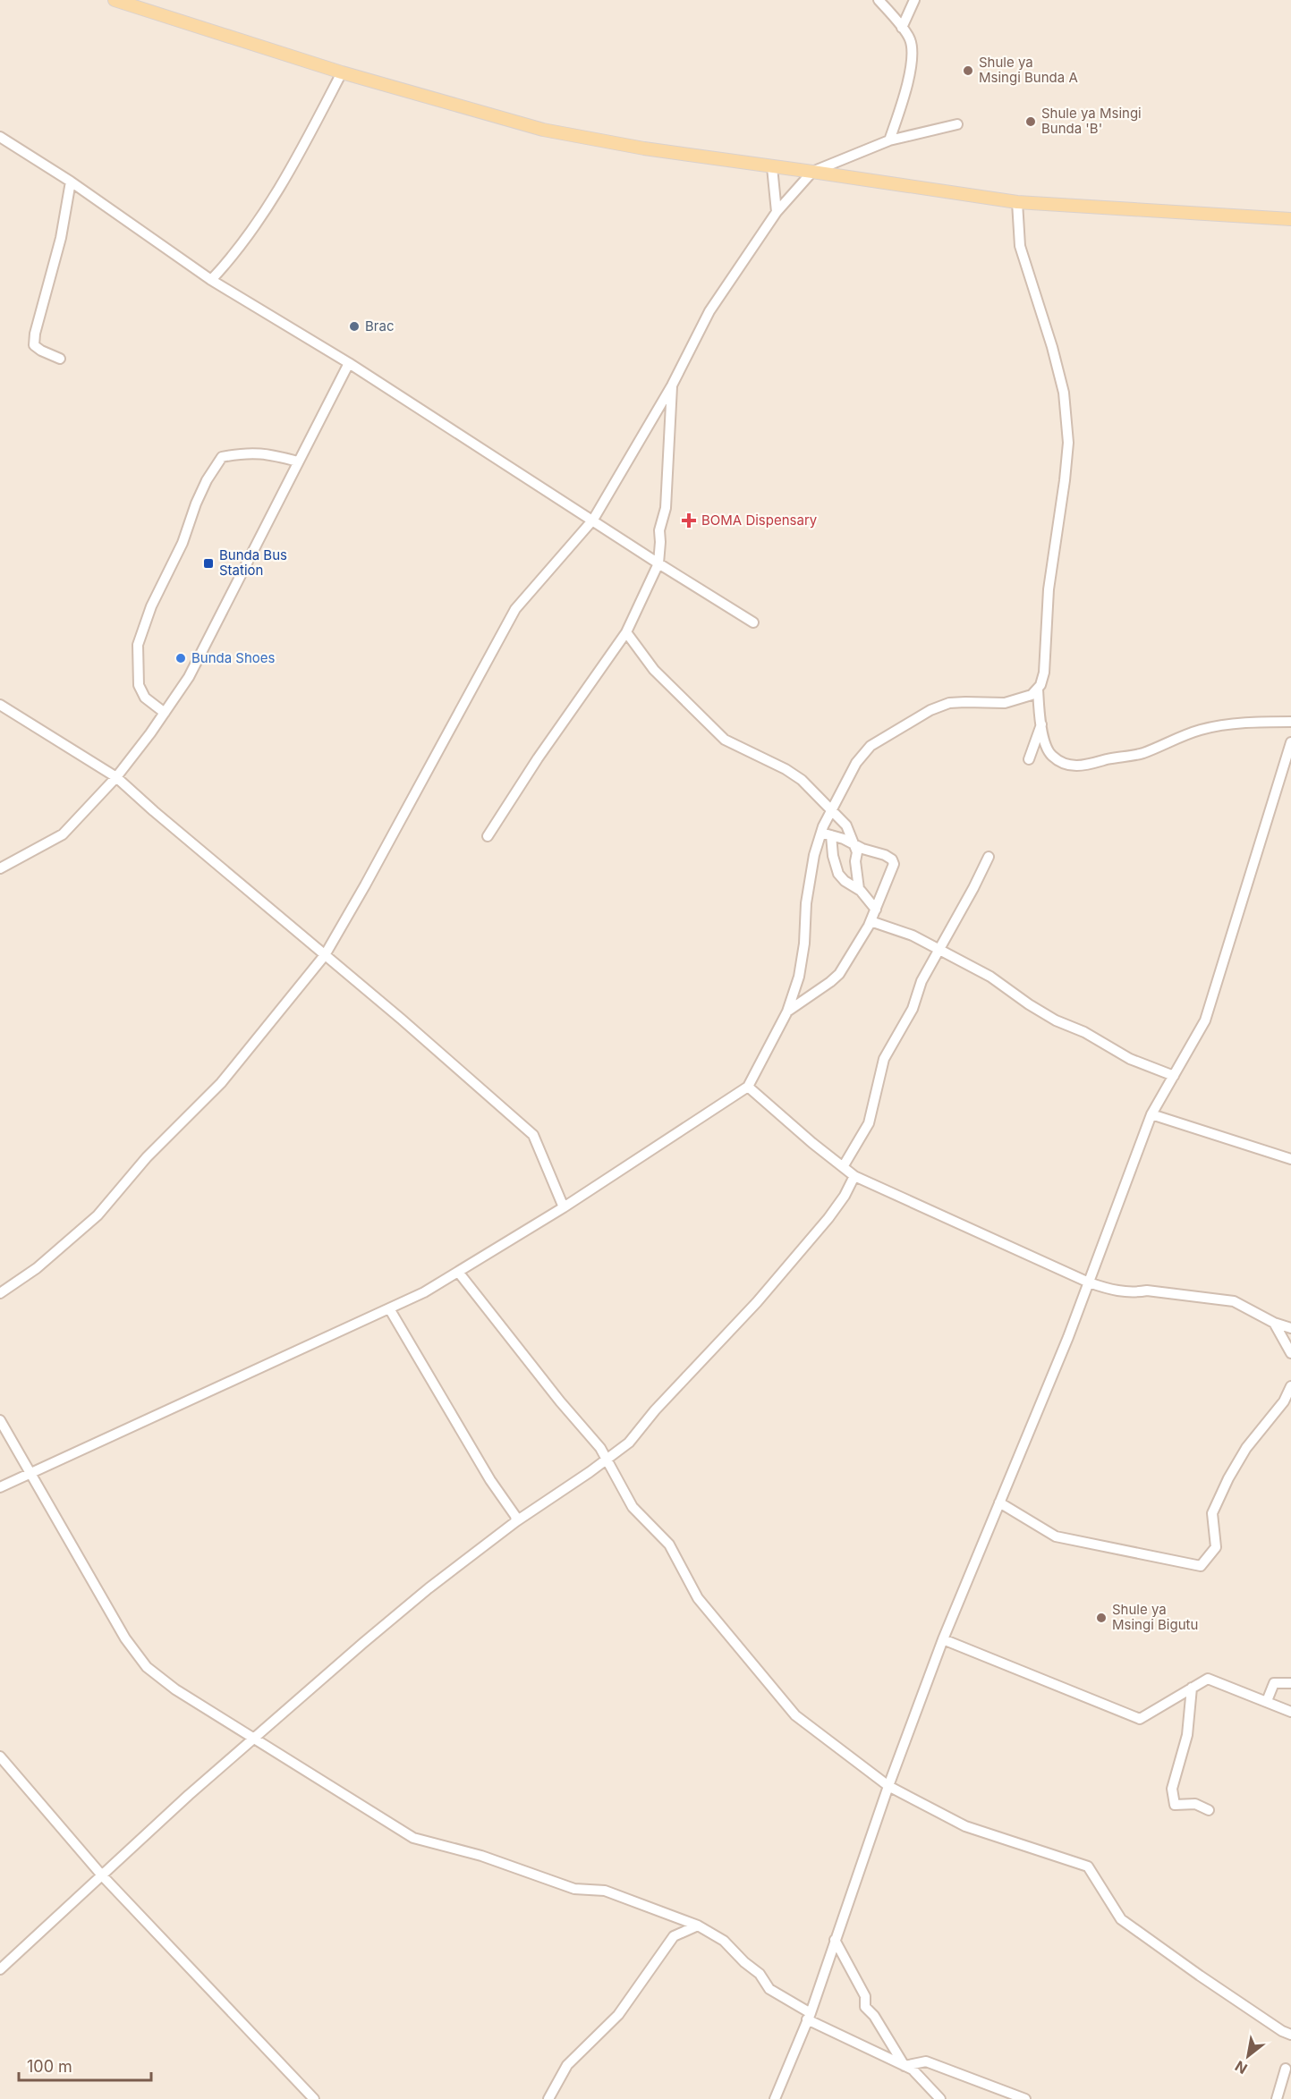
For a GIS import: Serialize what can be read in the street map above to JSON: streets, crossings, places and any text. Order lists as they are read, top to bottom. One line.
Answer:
{"places":{"other":["Shule ya Msingi Bunda A","Shule ya Msingi Bunda 'B'","Brac","Bunda Shoes","Shule ya Msingi Bigutu"],"health":["BOMA Dispensary"],"transit":["Bunda Bus Station"]},"scale_bar":"100 m","north":"bottom left"}
